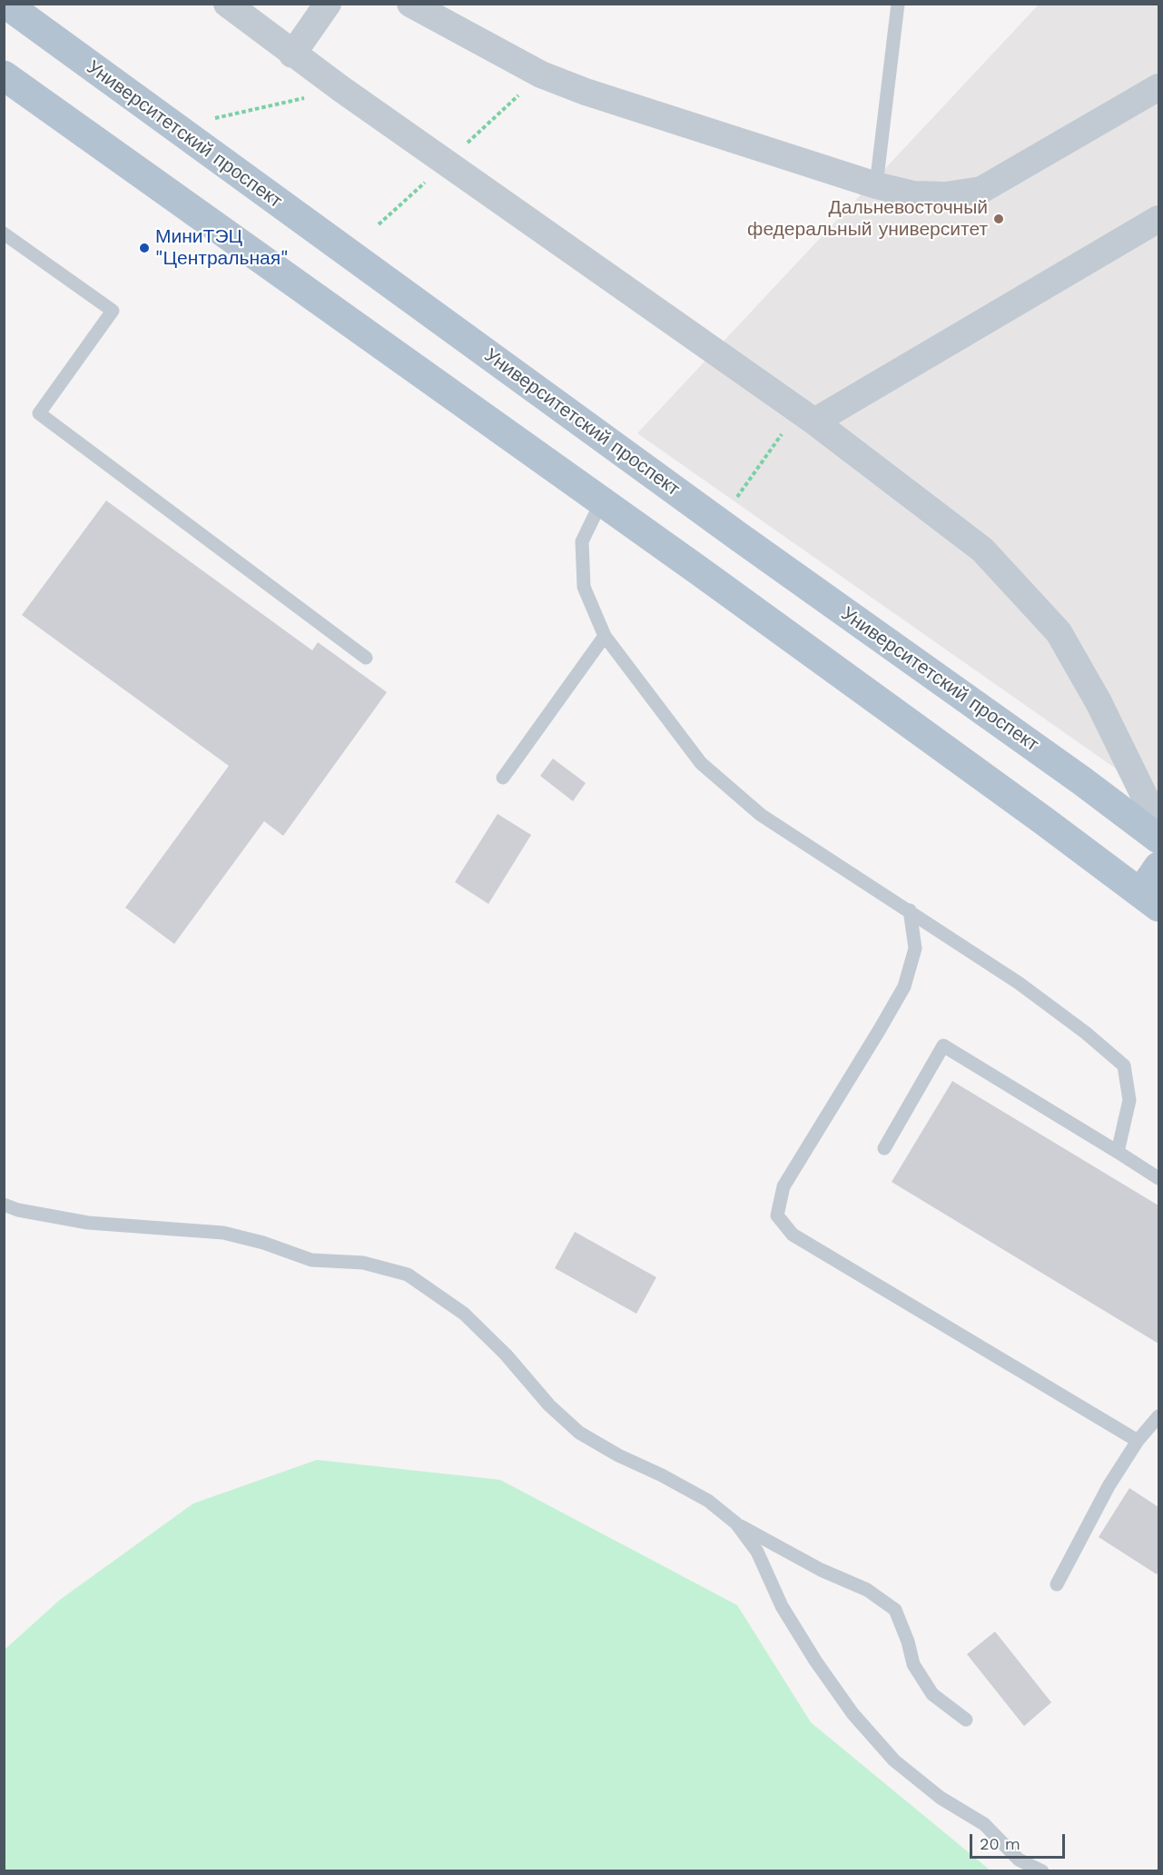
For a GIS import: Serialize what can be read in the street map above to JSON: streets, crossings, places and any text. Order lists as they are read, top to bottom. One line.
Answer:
{"streets":{"main road":["Университетский проспект"]},"places":["Дальневосточный федеральный университет","МиниТЭЦ \"Центральная\""],"scale_bar":"20 m"}
